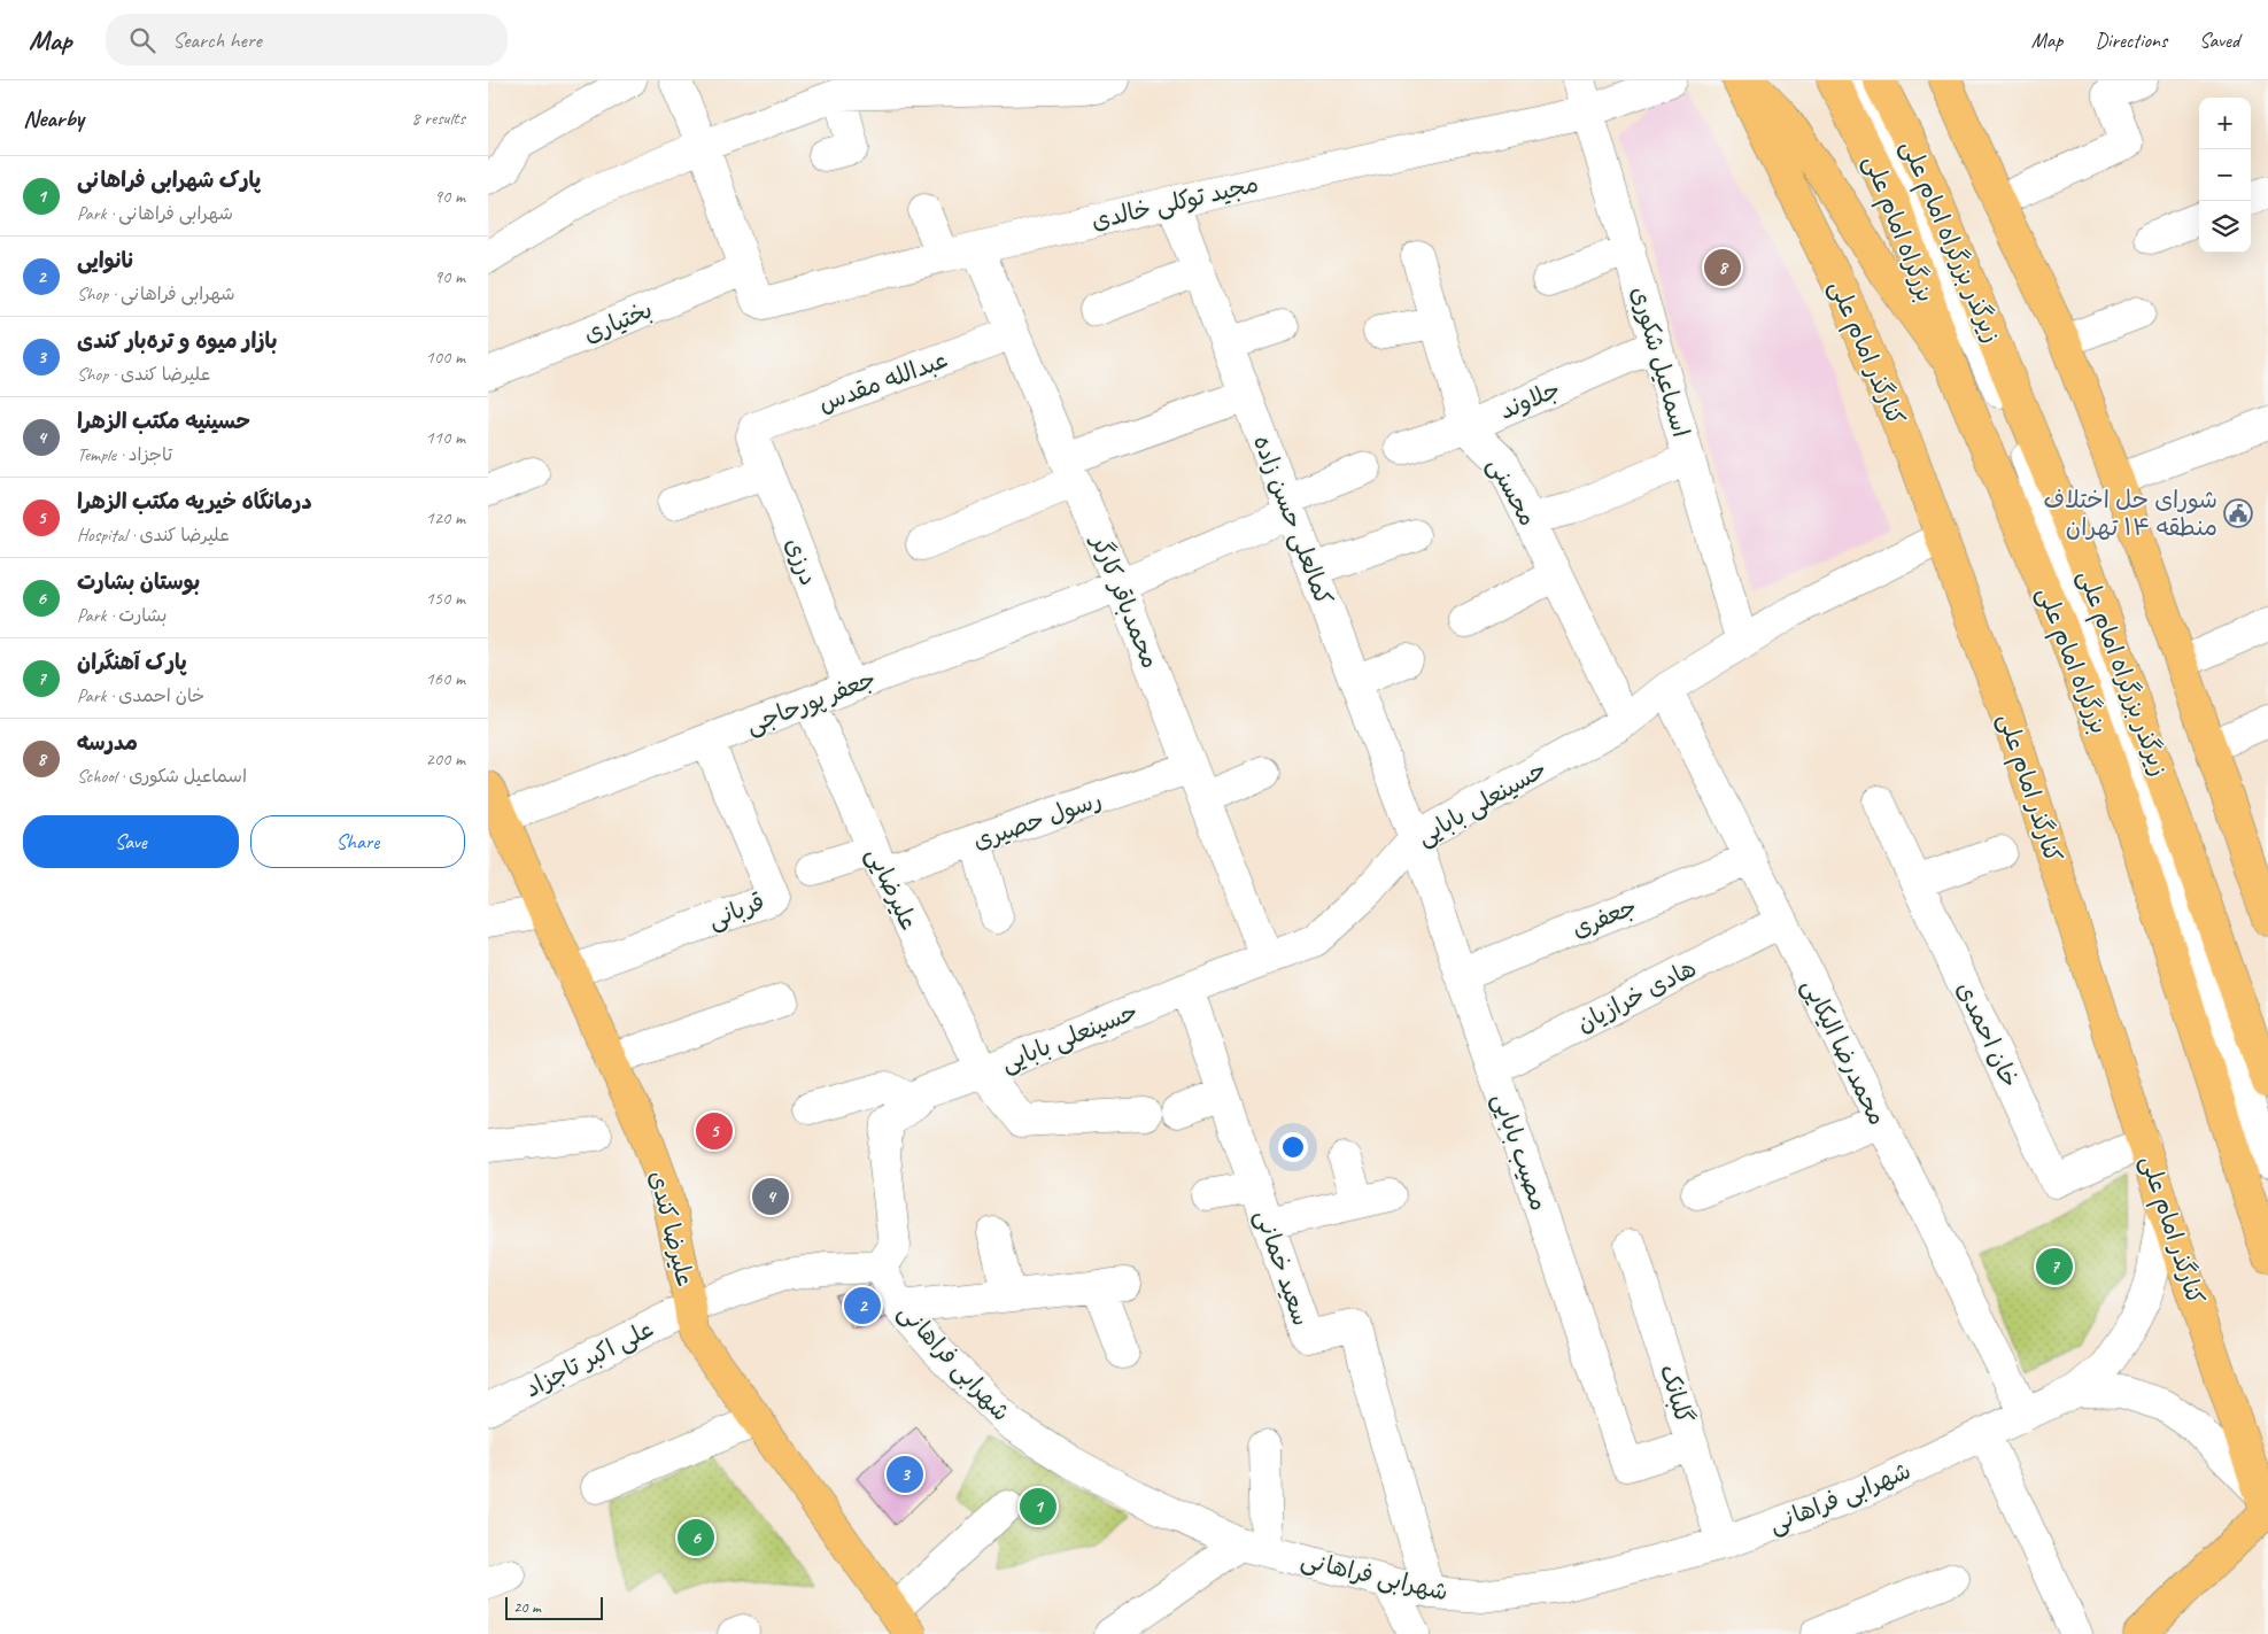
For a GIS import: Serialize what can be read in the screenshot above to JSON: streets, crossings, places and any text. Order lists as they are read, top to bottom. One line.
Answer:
{"streets":{"main road":["بزرگراه امام علی","زیرگذر بزرگراه امام علی","کنارگذر امام علی","علیرضا کندی"],"street":["مجید توکلی خالدی","بختیاری","اسماعیل شکوری","عبدالله مقدس","جلاوند","محسنی","کمالعلی حسن زاده","درزی","محمدباقر کارگر","جعفر پورحاجی","حسینعلی بابایی","رسول حصیری","علیرضایی","قربانی","جعفری","هادی خرازیان","خان احمدی","محمدرضا الیکایی","مصیب بابایی","سعید خمانی","علی اکبر تاجزاد","شهرابی فراهانی","گلبانک"]},"crossings":[["مجید توکلی خالدی","بختیاری"],["مجید توکلی خالدی","اسماعیل شکوری"],["مجید توکلی خالدی","کمالعلی حسن زاده"],["مجید توکلی خالدی","محمدباقر کارگر"],["کنارگذر امام علی","حسینعلی بابایی"],["کنارگذر امام علی","خان احمدی"],["کنارگذر امام علی","شهرابی فراهانی"],["اسماعیل شکوری","جلاوند"],["اسماعیل شکوری","حسینعلی بابایی"],["عبدالله مقدس","درزی"],["عبدالله مقدس","محمدباقر کارگر"],["جلاوند","محسنی"],["محسنی","حسینعلی بابایی"],["کمالعلی حسن زاده","جعفر پورحاجی"],["کمالعلی حسن زاده","حسینعلی بابایی"],["کمالعلی حسن زاده","مصیب بابایی"],["درزی","جعفر پورحاجی"],["محمدباقر کارگر","جعفر پورحاجی"],["محمدباقر کارگر","حسینعلی بابایی"],["محمدباقر کارگر","رسول حصیری"],["جعفر پورحاجی","علیرضایی"],["جعفر پورحاجی","قربانی"],["جعفر پورحاجی","علیرضا کندی"],["حسینعلی بابایی","علیرضایی"],["حسینعلی بابایی","محمدرضا الیکایی"],["حسینعلی بابایی","مصیب بابایی"],["حسینعلی بابایی","سعید خمانی"],["حسینعلی بابایی","علی اکبر تاجزاد"],["حسینعلی بابایی","شهرابی فراهانی"],["رسول حصیری","علیرضایی"],["قربانی","علیرضا کندی"],["جعفری","محمدرضا الیکایی"],["جعفری","مصیب بابایی"],["هادی خرازیان","محمدرضا الیکایی"],["هادی خرازیان","مصیب بابایی"],["محمدرضا الیکایی","شهرابی فراهانی"],["مصیب بابایی","گلبانک"],["علیرضا کندی","علی اکبر تاجزاد"],["سعید خمانی","شهرابی فراهانی"],["علی اکبر تاجزاد","شهرابی فراهانی"],["شهرابی فراهانی","گلبانک"]],"places":{"public building":["شورای حل اختلاف منطقه ۱۴ تهران"]},"scale_bar":"20 m","page":{"header":"Map","search":"Search here","nav":["Map","Directions","Saved"],"heading":["Nearby","8 results"],"map_buttons":["+","−"],"list":[{"mark":"1","name":"پارک شهرابی فراهانی","note":"Park · شهرابی فراهانی","value":"90 m"},{"mark":"2","name":"نانوایی","note":"Shop · شهرابی فراهانی","value":"90 m"},{"mark":"3","name":"بازار میوه و تره‌بار کندی","note":"Shop · علیرضا کندی","value":"100 m"},{"mark":"4","name":"حسینیه مکتب الزهرا","note":"Temple · تاجزاد","value":"110 m"},{"mark":"5","name":"درمانگاه خیریه مکتب الزهرا","note":"Hospital · علیرضا کندی","value":"120 m"},{"mark":"6","name":"بوستان بشارت","note":"Park · بشارت","value":"150 m"},{"mark":"7","name":"پارک آهنگران","note":"Park · خان احمدی","value":"160 m"},{"mark":"8","name":"مدرسه","note":"School · اسماعیل شکوری","value":"200 m"}],"pins":["8","5","4","7","2","3","1","6"],"buttons":["Save","Share"],"scale":"20 m"}}
